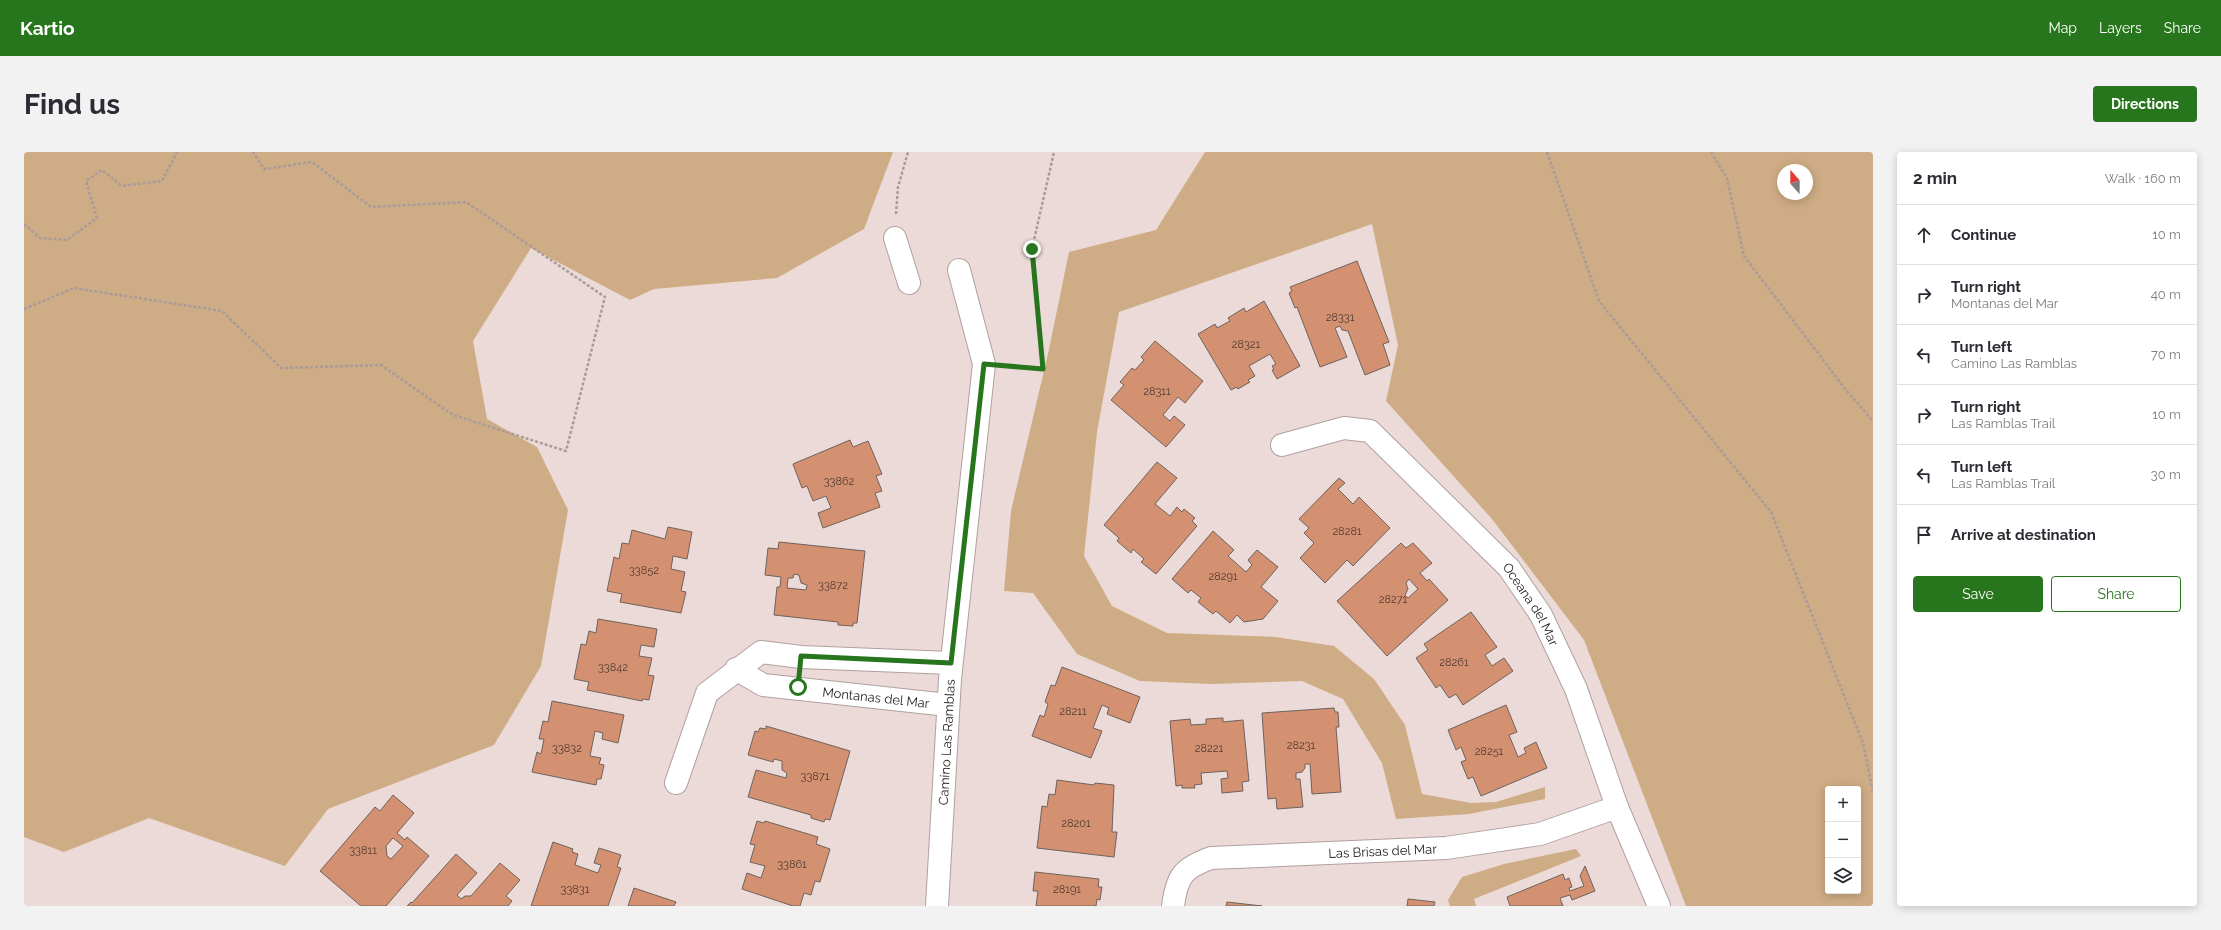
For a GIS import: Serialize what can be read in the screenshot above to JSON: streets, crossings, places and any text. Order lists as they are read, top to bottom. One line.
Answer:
{"streets":{"street":["Oceana del Mar","Montanas del Mar","Camino Las Ramblas","Las Brisas del Mar"]},"crossings":[["Oceana del Mar","Las Brisas del Mar"],["Montanas del Mar","Camino Las Ramblas"]],"house_numbers":["28331","28321","28311","33862","28281","33852","28291","33872","28271","28261","33842","28211","28231","33832","28221","28251","33871","28201","33811","33861","33831","28191"],"north":"top","page":{"header":"Kartio","nav":["Map","Layers","Share"],"buttons":["Directions",["Save","Share"]],"title":"Find us","heading":["2 min","Walk · 160 m"],"list":[["Continue","10 m"],["Turn right","Montanas del Mar","40 m"],["Turn left","Camino Las Ramblas","70 m"],["Turn right","Las Ramblas Trail","10 m"],["Turn left","Las Ramblas Trail","30 m"],"Arrive at destination"],"map_buttons":["+","−"]}}
